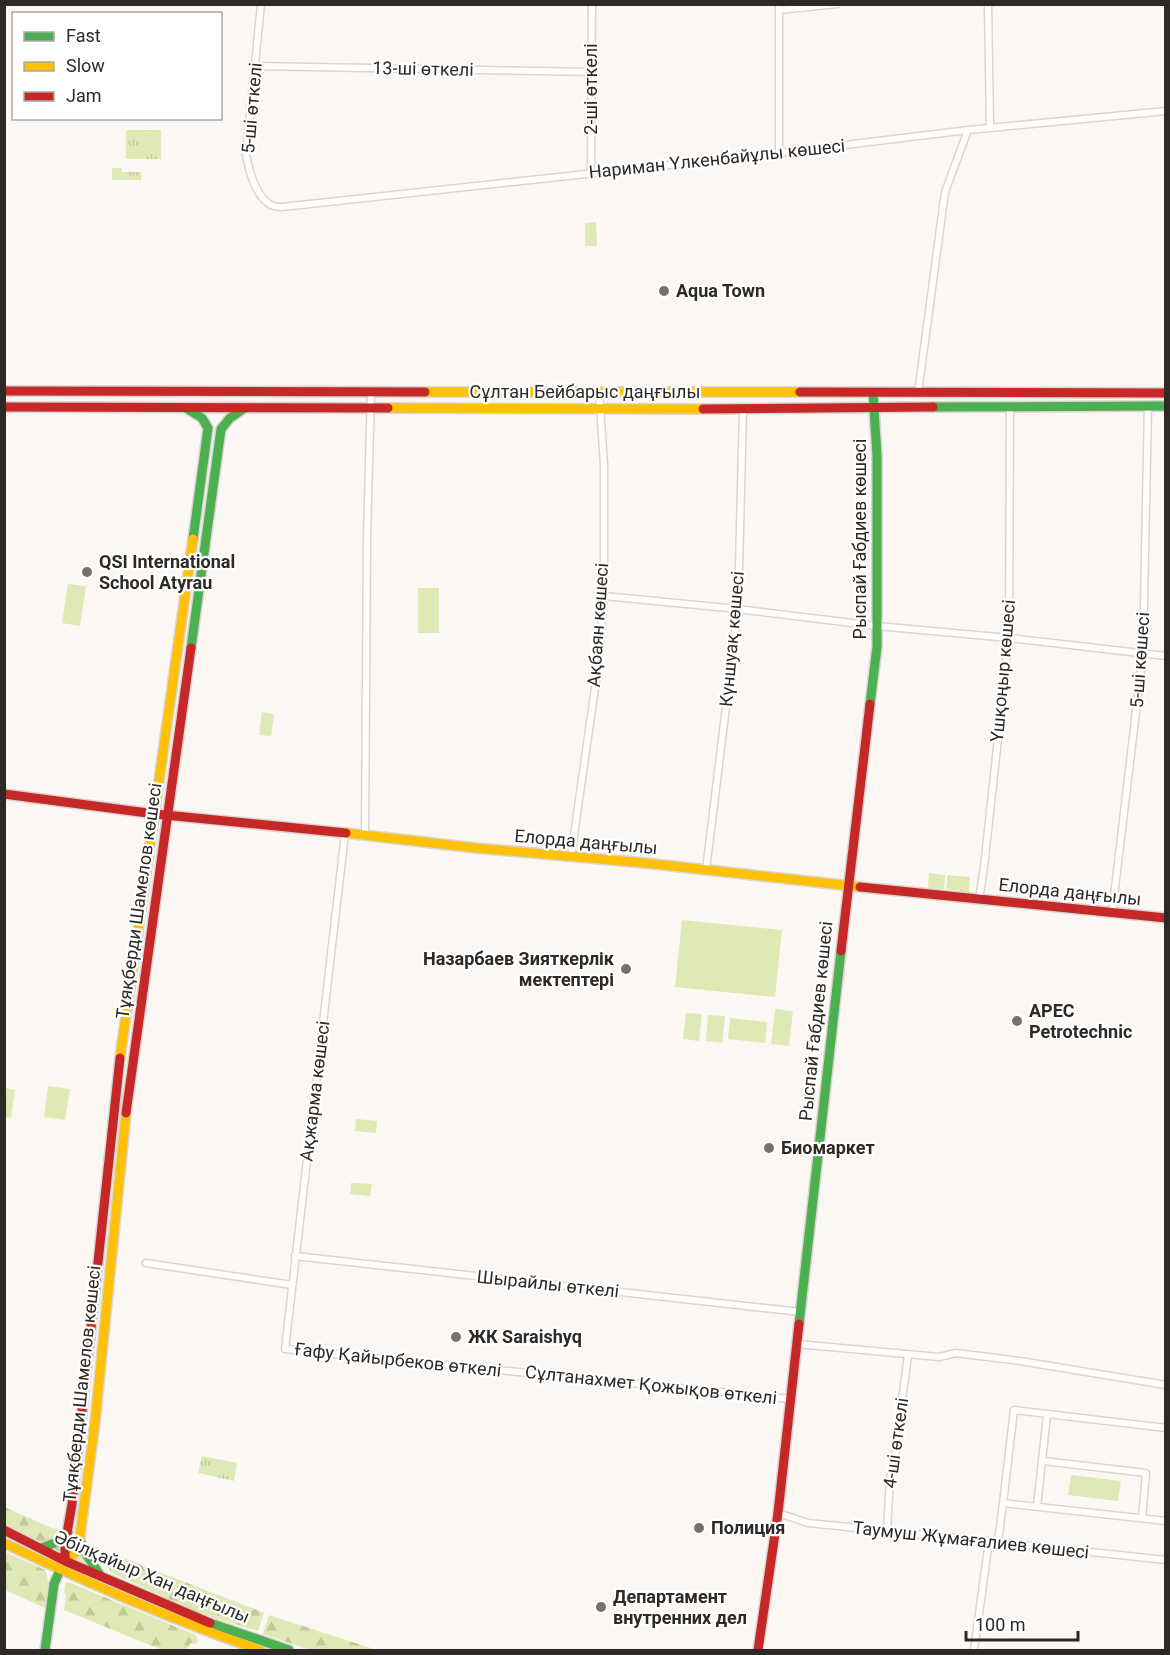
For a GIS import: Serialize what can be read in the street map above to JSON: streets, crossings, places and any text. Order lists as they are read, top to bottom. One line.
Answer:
{"streets":{"street":["13-ші өткелі","2-ші өткелі","5-ші өткелі","Нариман Үлкенбайұлы көшесі","Сұлтан Бейбарыс даңғылы","Рыспай Ғабдиев көшесі","Ақбаян көшесі","Күншуақ көшесі","5-ші көшесі","Үшқоңыр көшесі","Елорда даңғылы","Тұяқберди Шамелов көшесі","Ақжарма көшесі","Шырайлы өткелі","Ғафу Қайырбеков өткелі","Сұлтанахмет Қожықов өткелі","4-ші өткелі","Таумуш Жұмағалиев көшесі","Әбілқайыр Хан даңғылы"]},"crossings":[["13-ші өткелі","2-ші өткелі"],["13-ші өткелі","5-ші өткелі"],["2-ші өткелі","Нариман Үлкенбайұлы көшесі"],["5-ші өткелі","Нариман Үлкенбайұлы көшесі"],["Сұлтан Бейбарыс даңғылы","Рыспай Ғабдиев көшесі"],["Сұлтан Бейбарыс даңғылы","Ақбаян көшесі"],["Сұлтан Бейбарыс даңғылы","Күншуақ көшесі"],["Сұлтан Бейбарыс даңғылы","5-ші көшесі"],["Сұлтан Бейбарыс даңғылы","Үшқоңыр көшесі"],["Сұлтан Бейбарыс даңғылы","Тұяқберди Шамелов көшесі"],["Рыспай Ғабдиев көшесі","Елорда даңғылы"],["Рыспай Ғабдиев көшесі","Шырайлы өткелі"],["Рыспай Ғабдиев көшесі","Сұлтанахмет Қожықов өткелі"],["Рыспай Ғабдиев көшесі","Таумуш Жұмағалиев көшесі"],["Ақбаян көшесі","Елорда даңғылы"],["Күншуақ көшесі","Елорда даңғылы"],["5-ші көшесі","Елорда даңғылы"],["Үшқоңыр көшесі","Елорда даңғылы"],["Елорда даңғылы","Тұяқберди Шамелов көшесі"],["Елорда даңғылы","Ақжарма көшесі"],["Тұяқберди Шамелов көшесі","Әбілқайыр Хан даңғылы"],["Ақжарма көшесі","Шырайлы өткелі"],["Ақжарма көшесі","Ғафу Қайырбеков өткелі"],["Ғафу Қайырбеков өткелі","Сұлтанахмет Қожықов өткелі"],["4-ші өткелі","Таумуш Жұмағалиев көшесі"]],"places":["Aqua Town","QSI International School Atyrau","Назарбаев Зияткерлік мектептері","APEC Petrotechnic","Биомаркет","ЖК Saraishyq","Полиция","Департамент внутренних дел"],"legend":["Fast","Slow","Jam"],"scale_bar":"100 m"}
